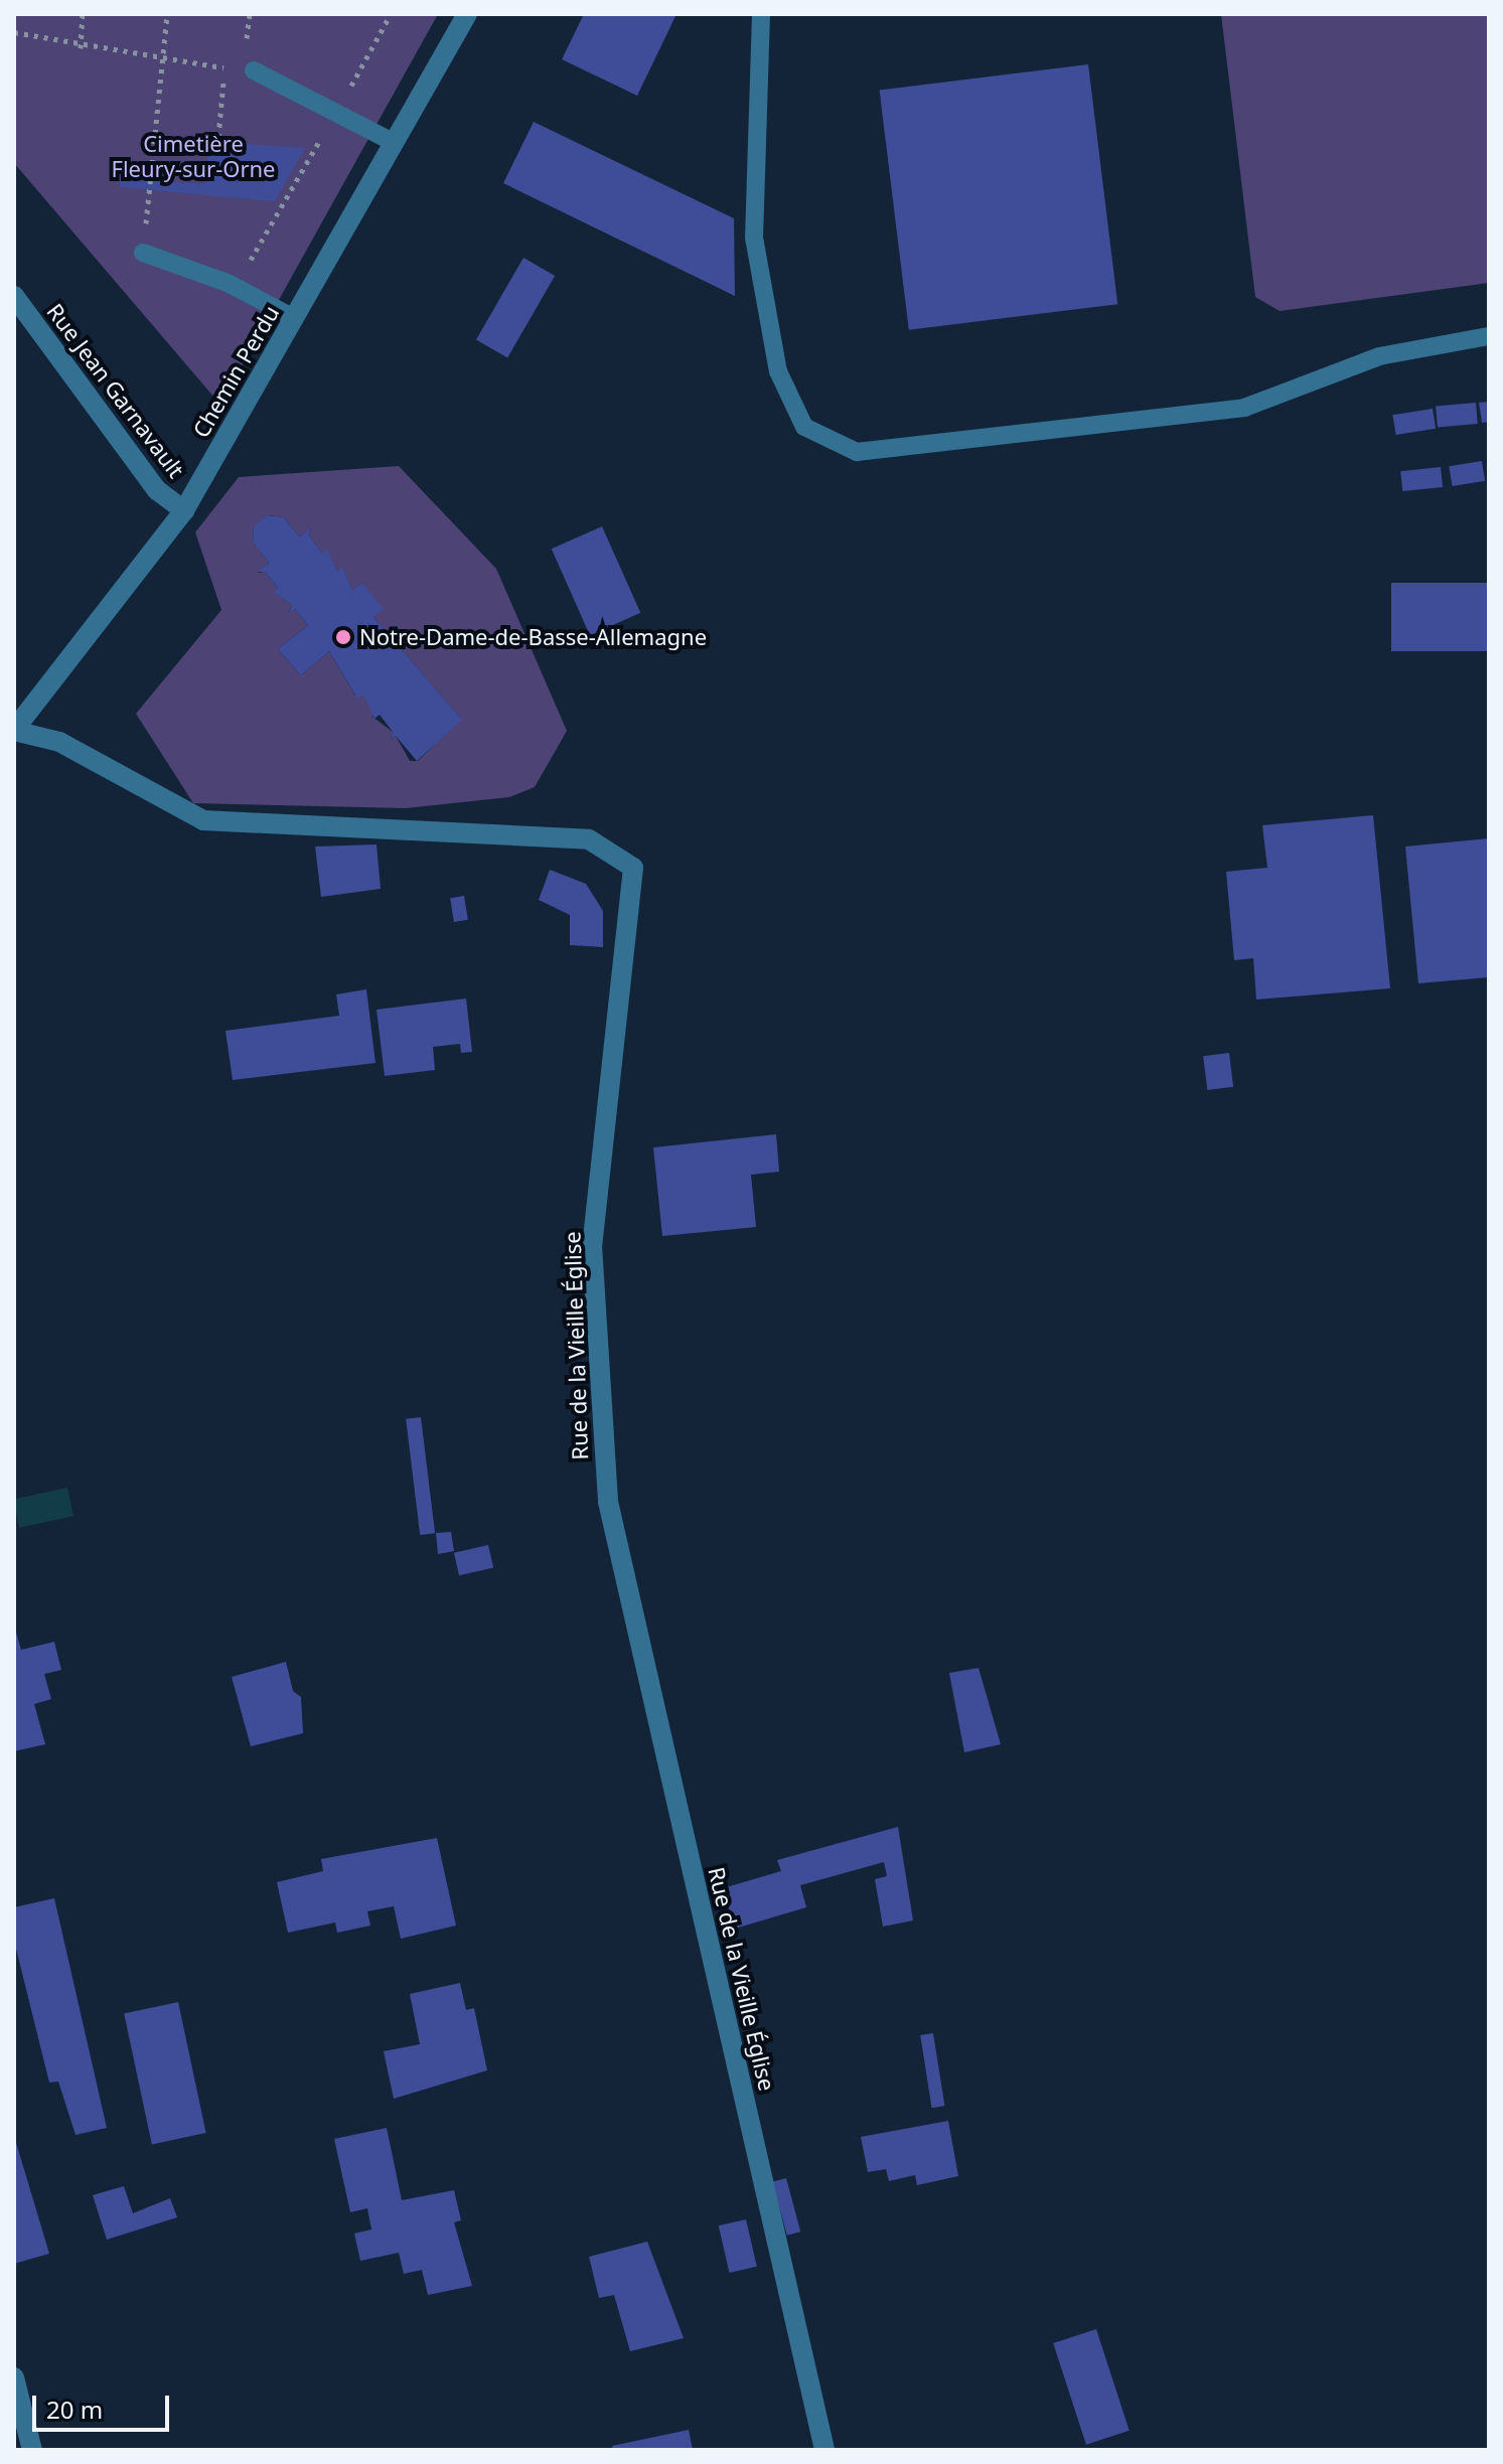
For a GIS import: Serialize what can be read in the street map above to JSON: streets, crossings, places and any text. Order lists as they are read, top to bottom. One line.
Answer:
{"streets":{"street":["Chemin Perdu","Rue Jean Garnavault","Rue de la Vieille Église"]},"crossings":[["Chemin Perdu","Rue Jean Garnavault"],["Chemin Perdu","Rue de la Vieille Église"]],"parks":["Cimetière Fleury-sur-Orne"],"places":["Notre-Dame-de-Basse-Allemagne"],"scale_bar":"20 m"}
